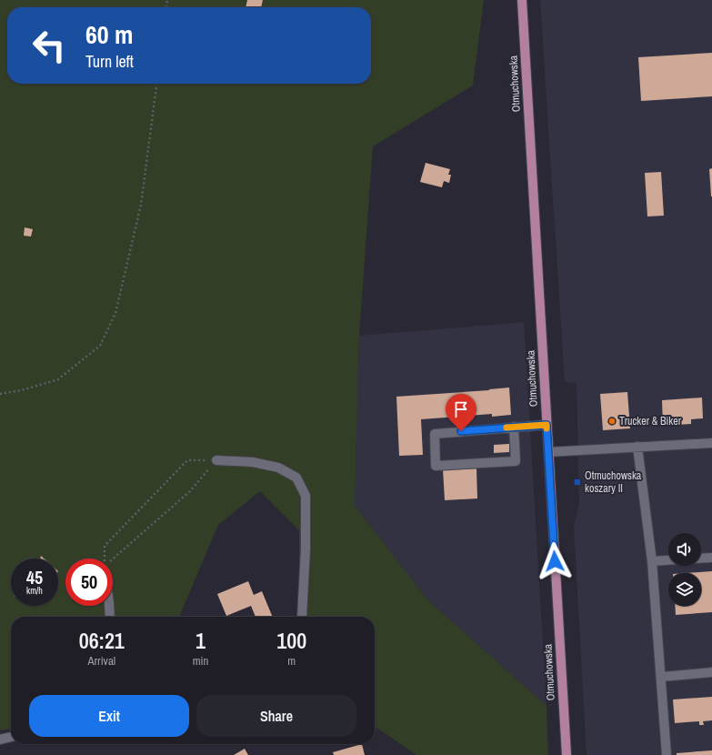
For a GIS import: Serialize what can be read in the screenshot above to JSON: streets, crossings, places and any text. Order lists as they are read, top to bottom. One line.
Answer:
{"streets":{"main road":["Otmuchowska"]},"places":{"other":["Trucker & Biker"],"transit":["Otmuchowska koszary II"]},"page":{"turn":["60 m","Turn left"],"speed":"45 km/h","limit":"50","eta":["06:21","Arrival","1","min","100","m"],"buttons":["Exit","Share"]}}
